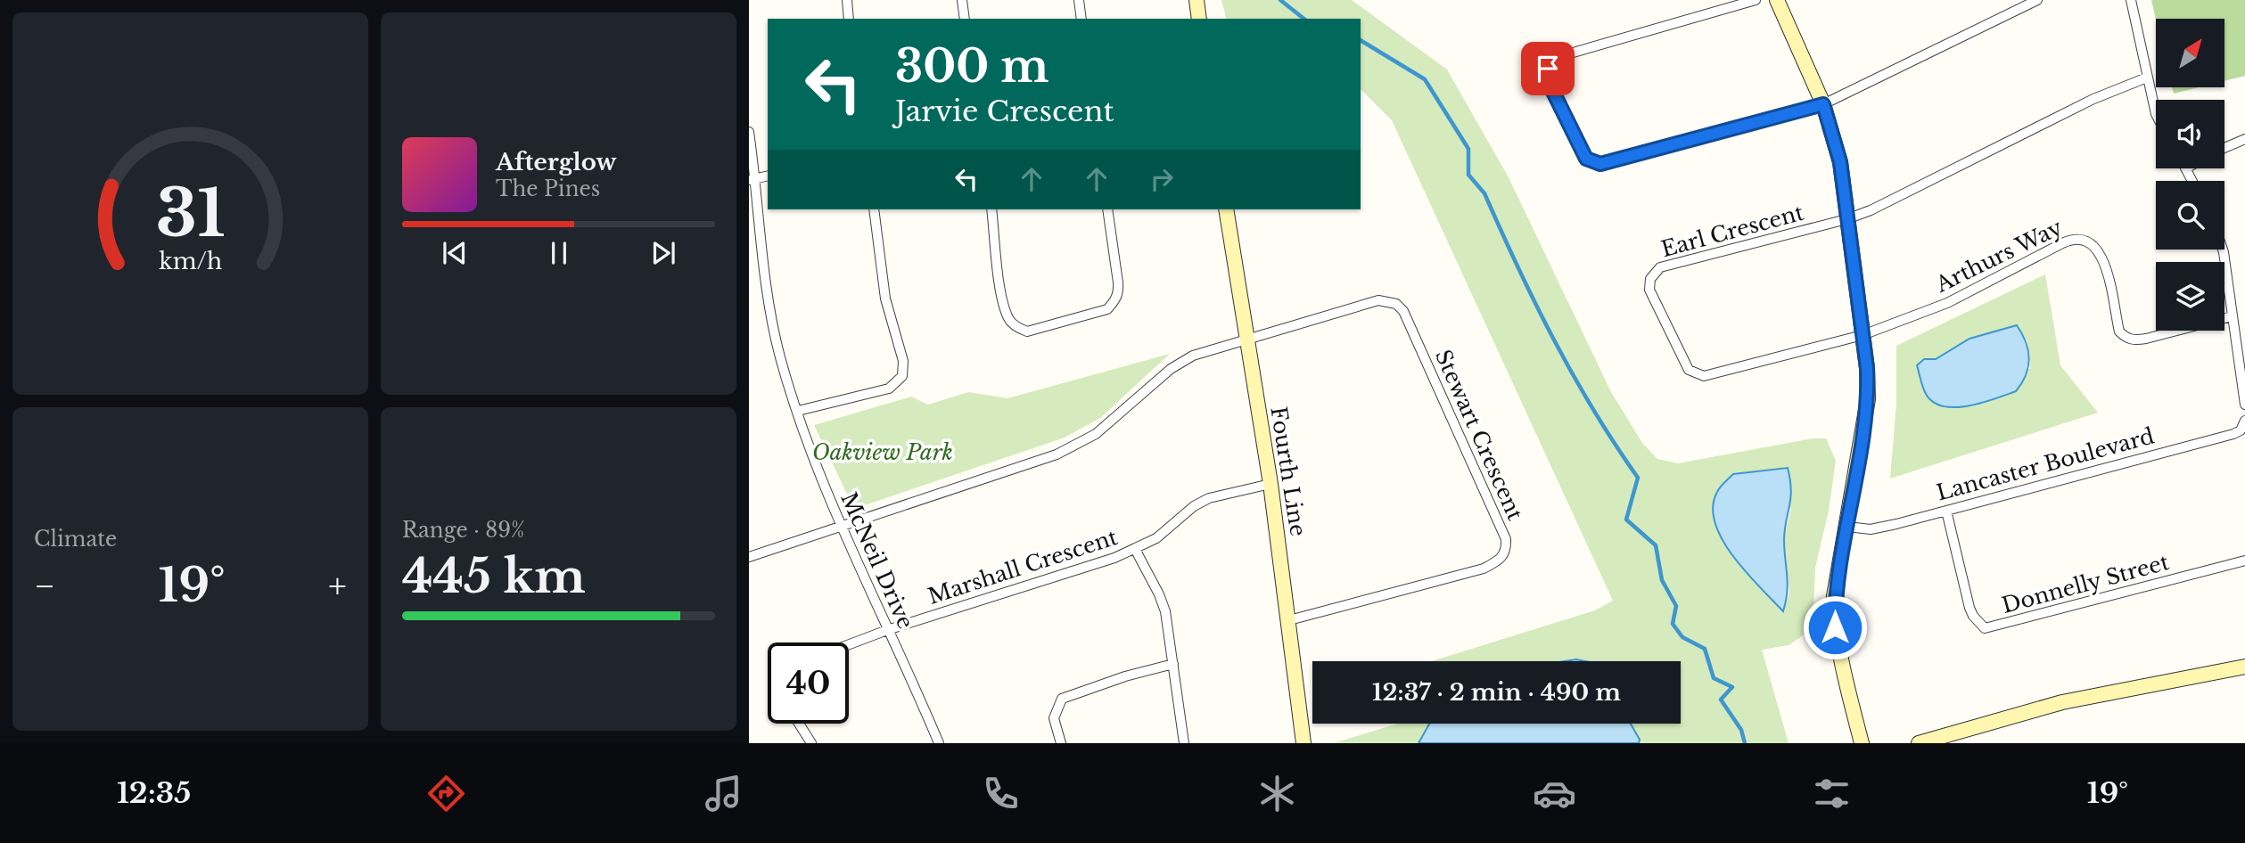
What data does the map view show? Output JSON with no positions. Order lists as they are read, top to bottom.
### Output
{
  "streets": {
    "main road": ["Fourth Line"],
    "street": [
      "Earl Crescent",
      "Arthurs Way",
      "Stewart Crescent",
      "Lancaster Boulevard",
      "McNeil Drive",
      "Marshall Crescent",
      "Donnelly Street"
    ]
  },
  "crossings": [
    ["Earl Crescent", "Arthurs Way"],
    ["Stewart Crescent", "Fourth Line"],
    ["Lancaster Boulevard", "Donnelly Street"],
    ["Fourth Line", "Marshall Crescent"],
    ["McNeil Drive", "Marshall Crescent"]
  ],
  "parks": ["Oakview Park"],
  "north": "top right",
  "page": {
    "turn": ["300 m", "Jarvie Crescent"],
    "song": ["Afterglow", "The Pines"],
    "tile": [
      "Climate",
      ["Range · 89%", "445 km"]
    ],
    "heat": ["−", "19°", "+"],
    "limit": "40",
    "trip": "12:37 · 2 min · 490 m",
    "tabs": ["12:35", "19°"],
    "gauge": ["31", "km/h"]
  }
}
